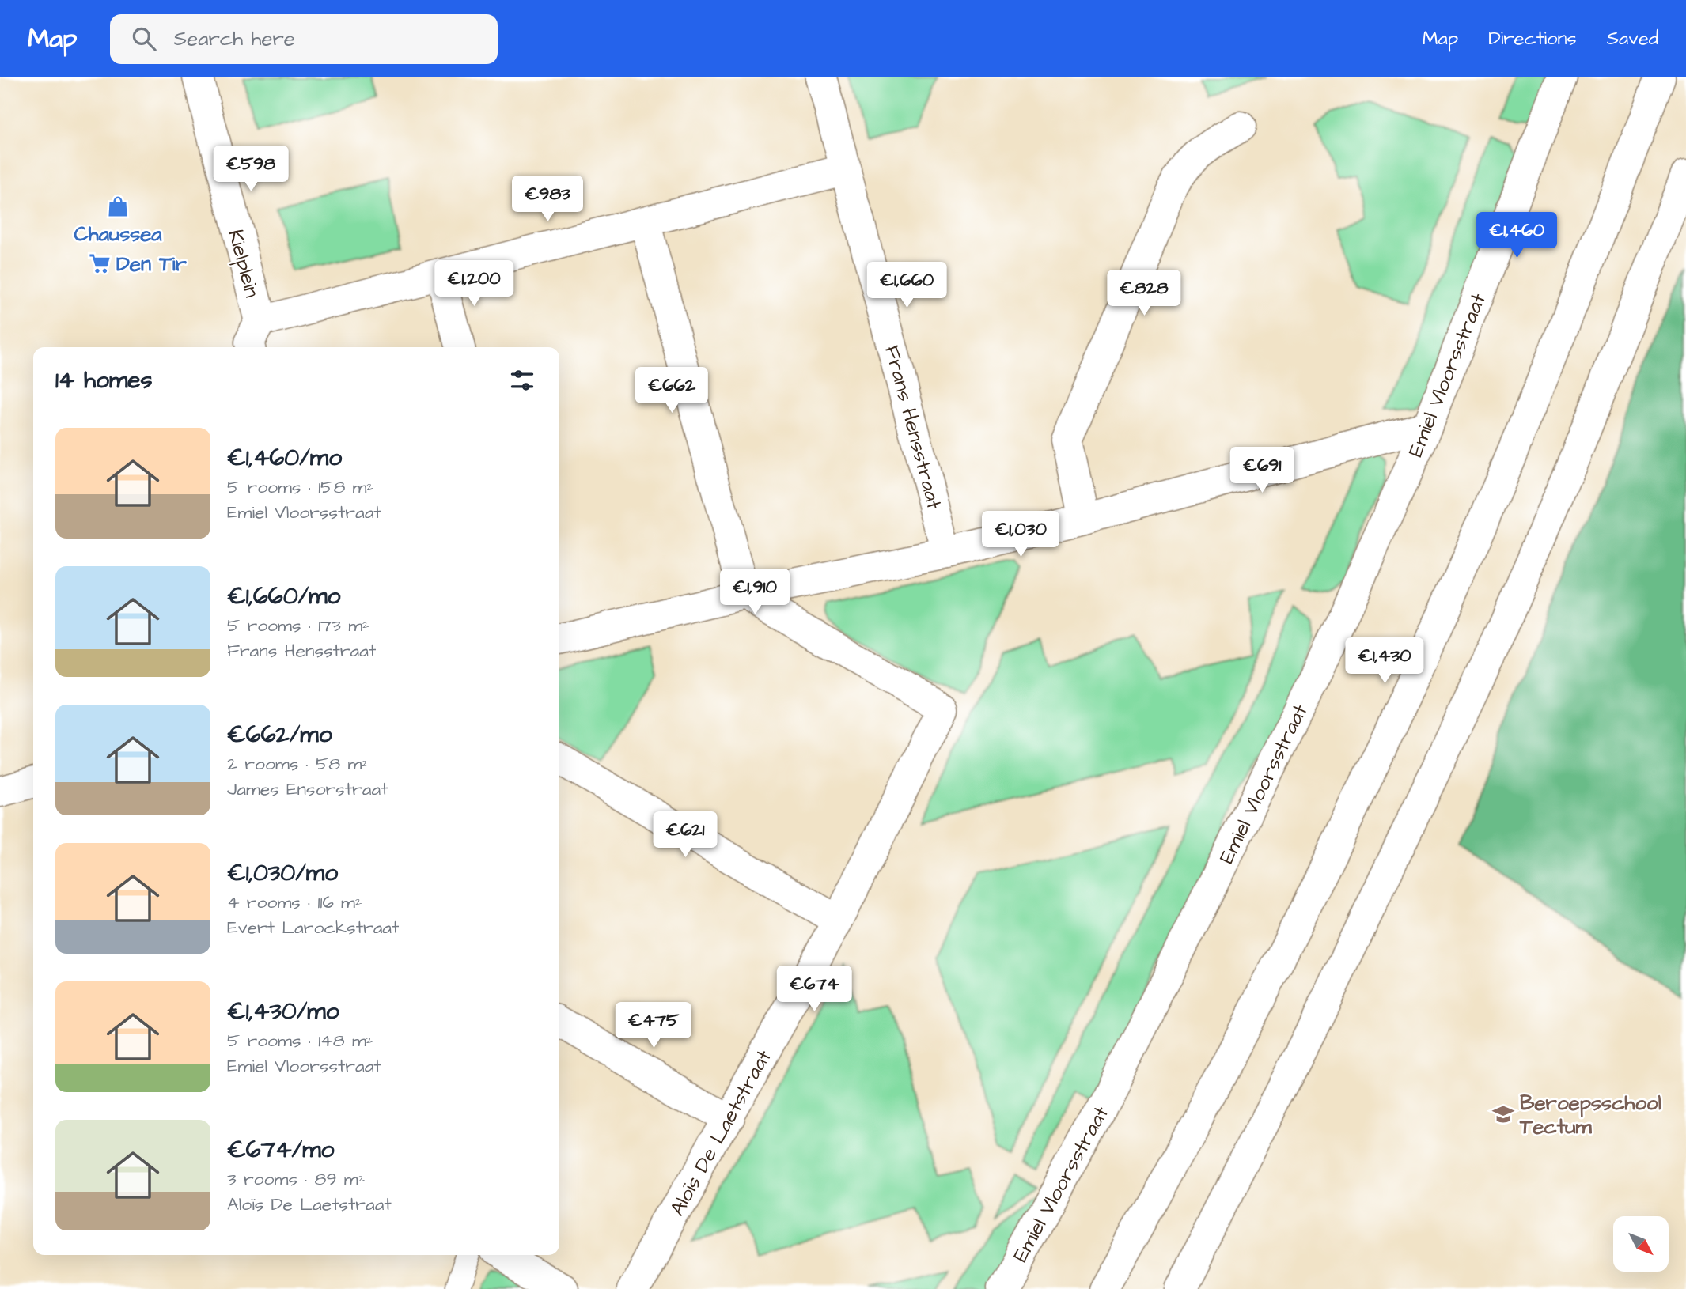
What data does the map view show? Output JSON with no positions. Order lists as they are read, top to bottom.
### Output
{
  "streets": {
    "street": [
      "Kielplein",
      "Emiel Vloorsstraat",
      "Frans Hensstraat",
      "Aloïs De Laetstraat"
    ]
  },
  "places": {
    "shop": ["Chaussea"],
    "supermarket": ["Den Tir"],
    "school or university": ["Beroepsschool Tectum"]
  },
  "north": "bottom right",
  "page": {
    "header": "Map",
    "search": "Search here",
    "nav": ["Map", "Directions", "Saved"],
    "price": [
      "€598",
      "€983",
      "€1,460",
      "€1,200",
      "€1,660",
      "€828",
      "€662",
      "€691",
      "€1,030",
      "€1,910",
      "€1,430",
      "€621",
      "€674",
      "€475"
    ],
    "heading": "14 homes",
    "list": [
      {
        "name": "€1,460/mo",
        "note": "5 rooms · 158 m² · Emiel Vloorsstraat"
      },
      {
        "name": "€1,660/mo",
        "note": "5 rooms · 173 m² · Frans Hensstraat"
      },
      {
        "name": "€662/mo",
        "note": "2 rooms · 58 m² · James Ensorstraat"
      },
      {
        "name": "€1,030/mo",
        "note": "4 rooms · 116 m² · Evert Larockstraat"
      },
      {
        "name": "€1,430/mo",
        "note": "5 rooms · 148 m² · Emiel Vloorsstraat"
      },
      {
        "name": "€674/mo",
        "note": "3 rooms · 89 m² · Aloïs De Laetstraat"
      }
    ]
  }
}
